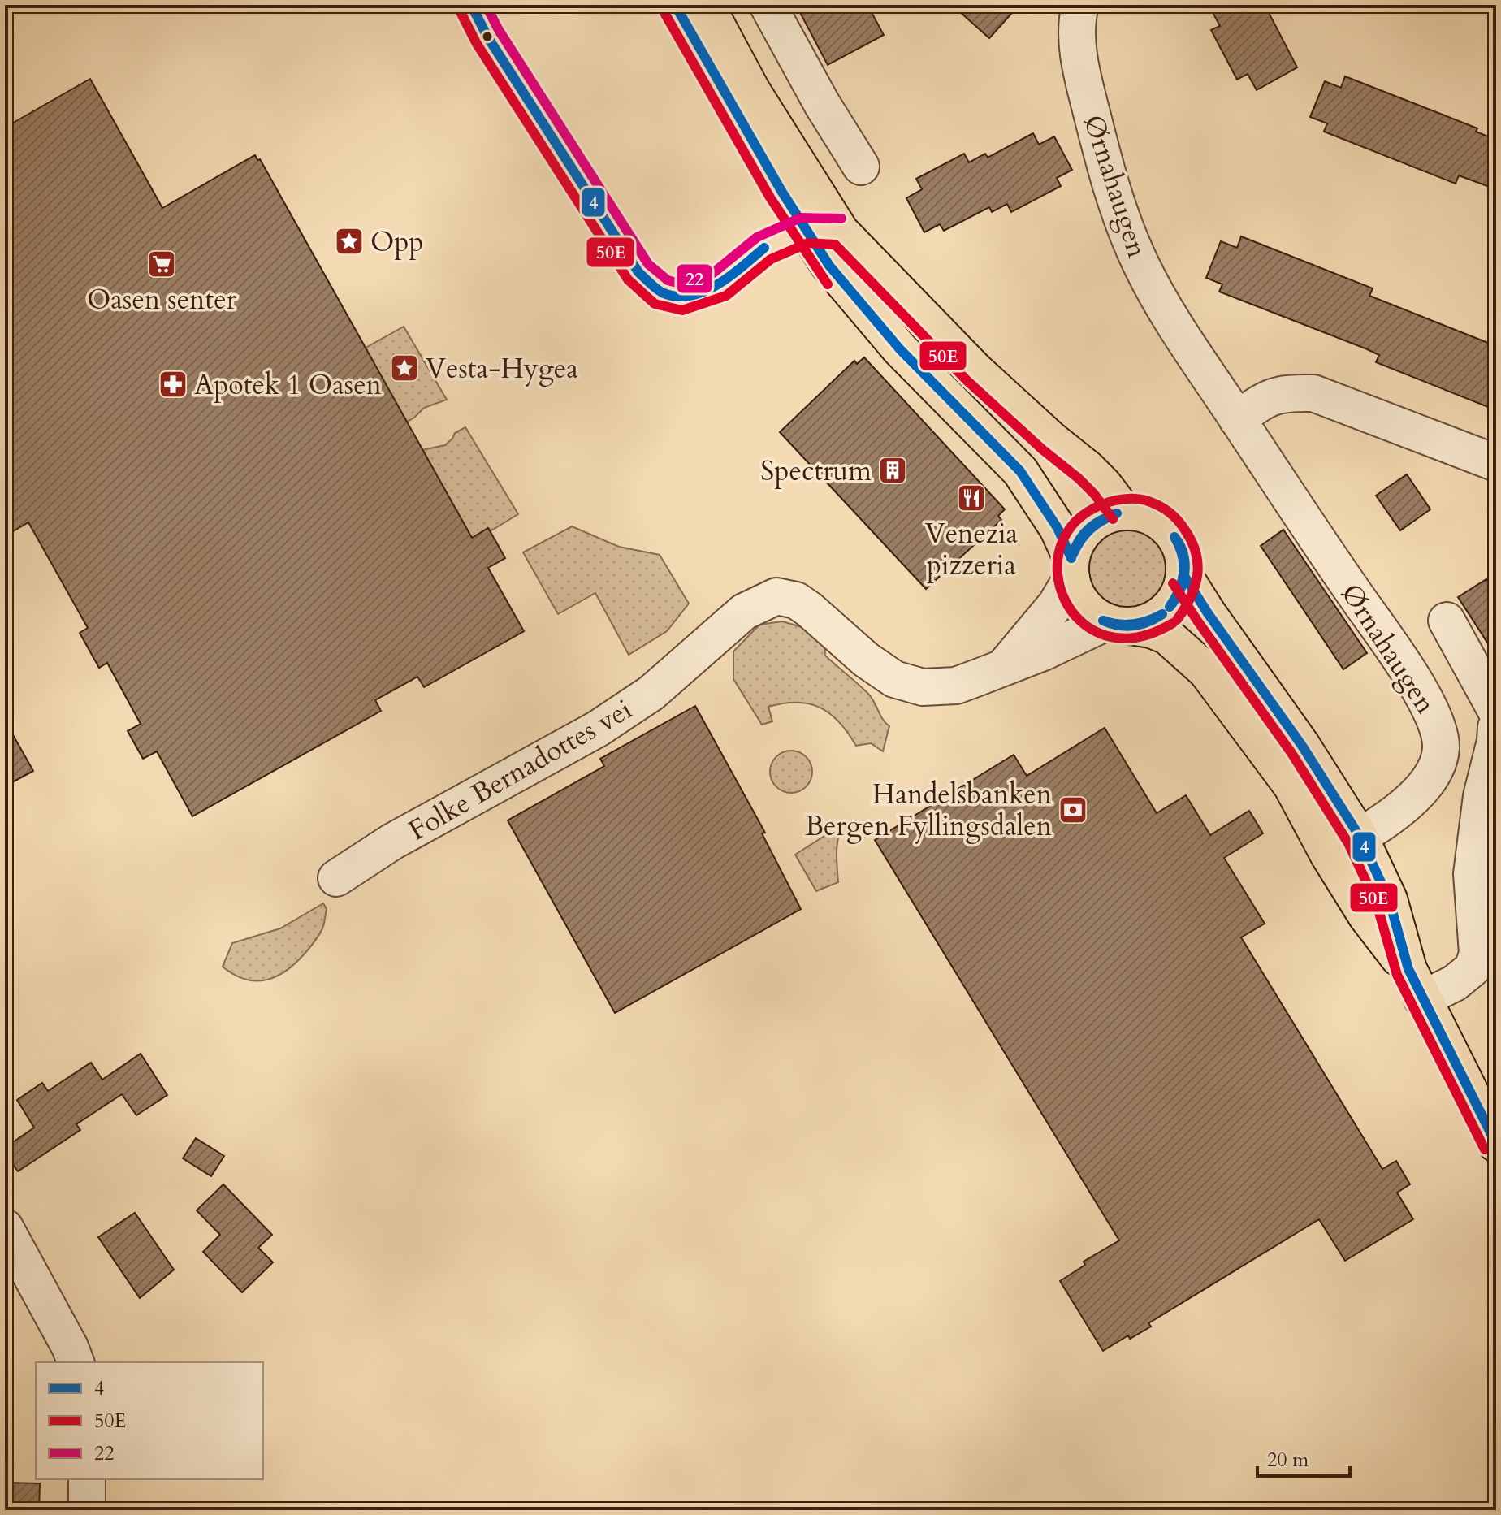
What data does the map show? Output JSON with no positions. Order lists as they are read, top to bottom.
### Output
{
  "streets": {
    "street": ["Ørnahaugen", "Folke Bernadottes vei"]
  },
  "places": {
    "place": ["Opp", "Vesta-Hygea"],
    "supermarket": ["Oasen senter"],
    "pharmacy": ["Apotek 1 Oasen"],
    "building": ["Spectrum"],
    "restaurant": ["Venezia pizzeria"],
    "bank": ["Handelsbanken Bergen Fyllingsdalen"]
  },
  "lines": ["transit line 4", "transit line 22", "transit line 50E"],
  "legend": ["4", "50E", "22"],
  "scale_bar": "20 m"
}
